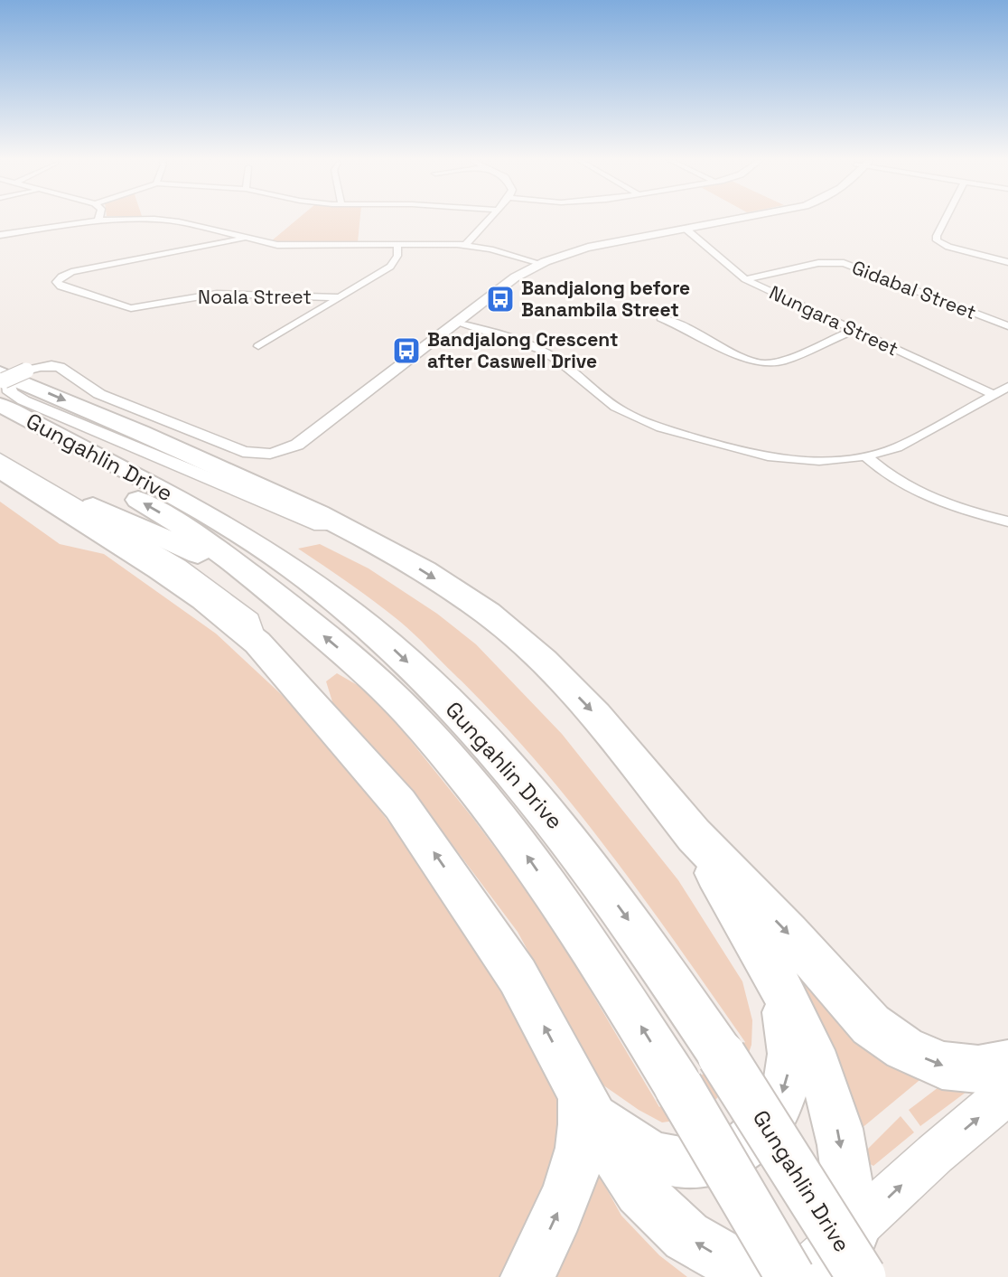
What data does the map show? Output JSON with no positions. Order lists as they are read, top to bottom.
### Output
{
  "streets": {
    "highway": ["Gungahlin Drive"],
    "street": ["Gidabal Street", "Noala Street", "Nungara Street"]
  },
  "crossings": [
    ["Gidabal Street", "Nungara Street"]
  ],
  "places": {
    "bus stop": ["Bandjalong before Banambila Street", "Bandjalong Crescent after Caswell Drive"]
  }
}
